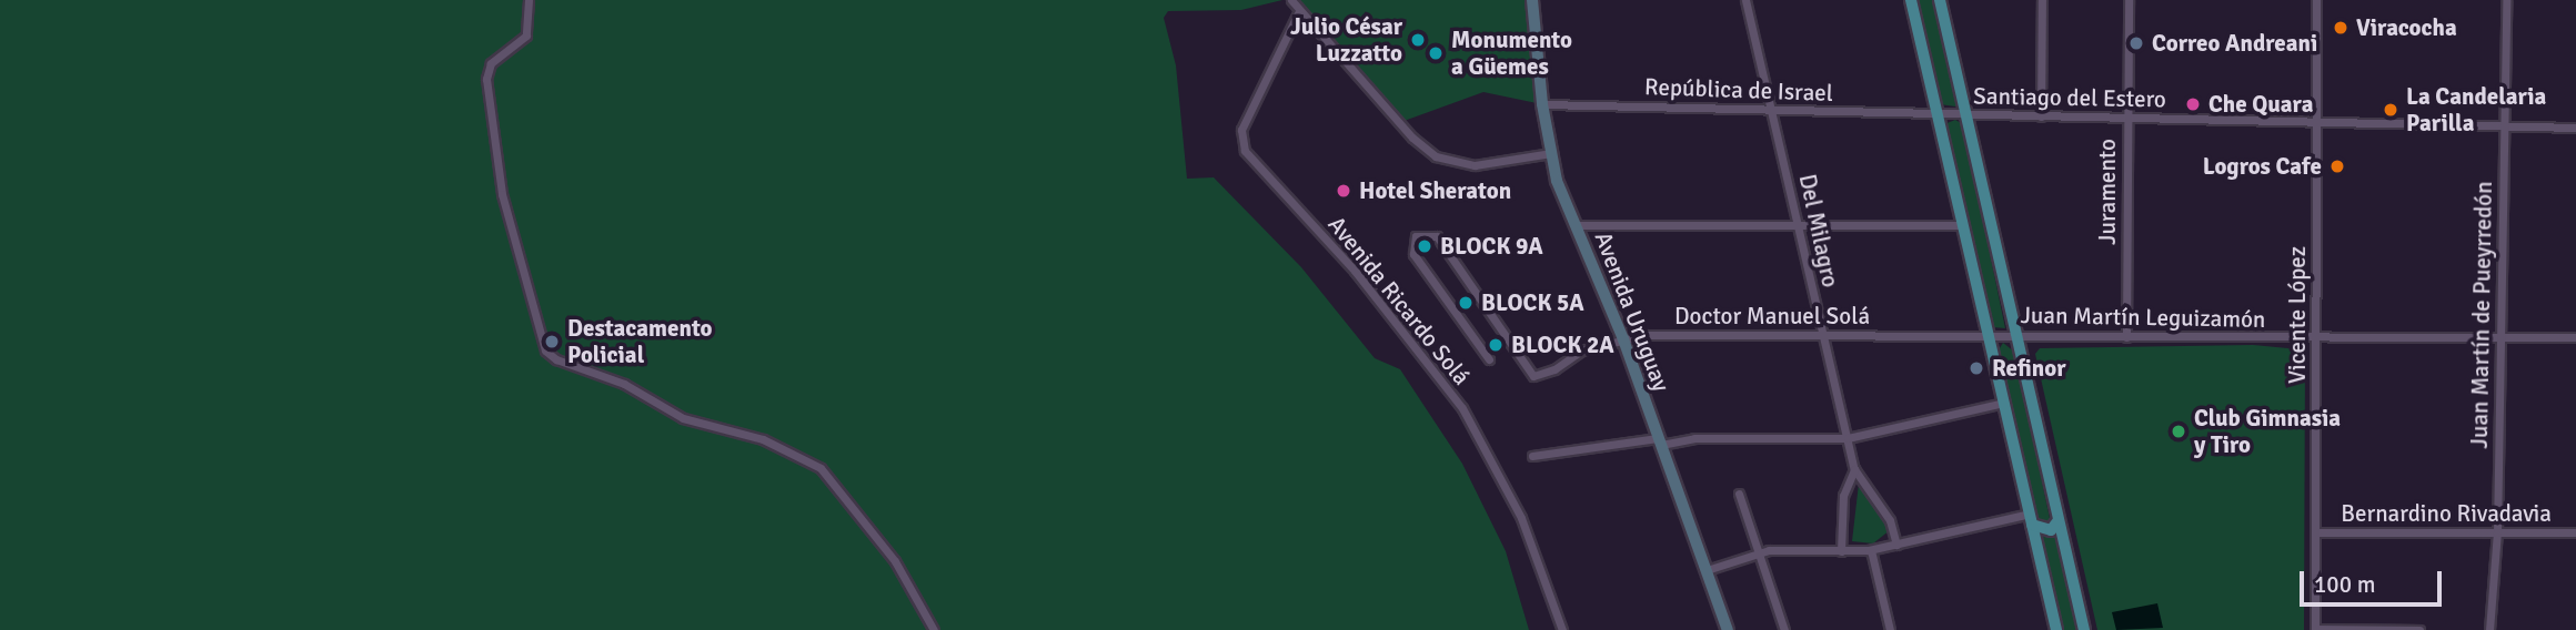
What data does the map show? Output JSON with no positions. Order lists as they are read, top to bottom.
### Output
{
  "streets": {
    "street": [
      "República de Israel",
      "Santiago del Estero",
      "Juramento",
      "Del Milagro",
      "Avenida Ricardo Solá",
      "Avenida Uruguay",
      "Vicente López",
      "Juan Martín de Pueyrredón",
      "Doctor Manuel Solá",
      "Juan Martín Leguizamón",
      "Bernardino Rivadavia"
    ]
  },
  "crossings": [
    ["República de Israel", "Santiago del Estero"],
    ["República de Israel", "Del Milagro"],
    ["República de Israel", "Avenida Uruguay"],
    ["Santiago del Estero", "Juramento"],
    ["Santiago del Estero", "Vicente López"],
    ["Santiago del Estero", "Juan Martín de Pueyrredón"],
    ["Juramento", "Juan Martín Leguizamón"],
    ["Del Milagro", "Doctor Manuel Solá"],
    ["Avenida Uruguay", "Doctor Manuel Solá"],
    ["Vicente López", "Juan Martín Leguizamón"],
    ["Vicente López", "Bernardino Rivadavia"],
    ["Juan Martín de Pueyrredón", "Juan Martín Leguizamón"],
    ["Juan Martín de Pueyrredón", "Bernardino Rivadavia"],
    ["Doctor Manuel Solá", "Juan Martín Leguizamón"]
  ],
  "places": [
    "Viracocha",
    "Julio César Luzzatto",
    "Correo Andreani",
    "Monumento a Güemes",
    "Che Quara",
    "La Candelaria Parilla",
    "Logros Cafe",
    "Hotel Sheraton",
    "BLOCK 9A",
    "BLOCK 5A",
    "Destacamento Policial",
    "BLOCK 2A",
    "Refinor",
    "Club Gimnasia y Tiro"
  ],
  "scale_bar": "100 m"
}
